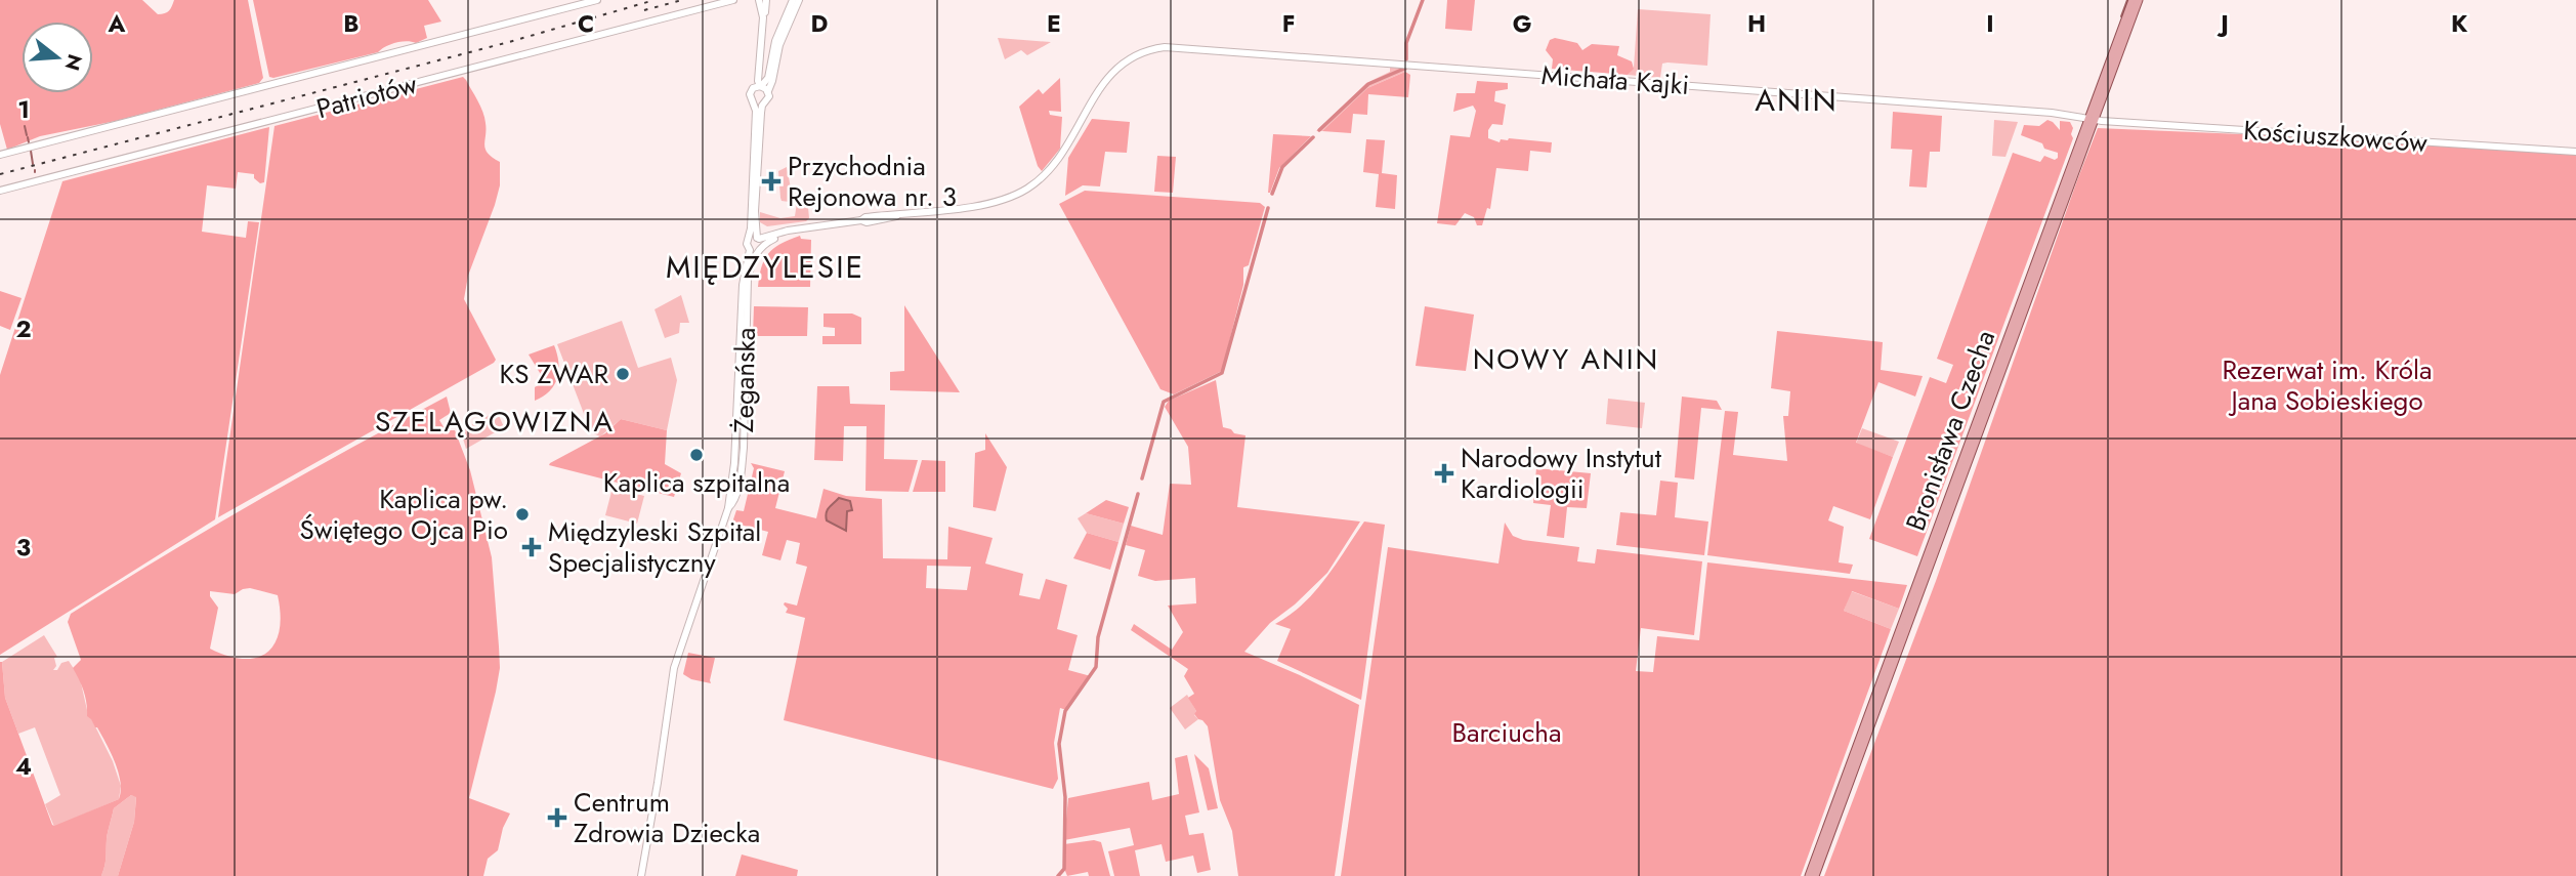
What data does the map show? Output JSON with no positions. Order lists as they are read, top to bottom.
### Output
{
  "streets": {
    "main road": ["Bronisława Czecha"],
    "street": [
      "Michała Kajki",
      "Patriotów",
      "Kościuszkowców",
      "Żegańska"
    ]
  },
  "crossings": [
    ["Michała Kajki", "Kościuszkowców"],
    ["Michała Kajki", "Żegańska"],
    ["Michała Kajki", "Bronisława Czecha"],
    ["Kościuszkowców", "Bronisława Czecha"]
  ],
  "districts": [
    "ANIN",
    "MIĘDZYLESIE",
    "NOWY ANIN",
    "SZELĄGOWIZNA"
  ],
  "parks": ["Rezerwat im. Króla Jana Sobieskiego", "Barciucha"],
  "places": {
    "health": [
      "Przychodnia Rejonowa nr. 3",
      "Narodowy Instytut Kardiologii",
      "Międzyleski Szpital Specjalistyczny",
      "Centrum Zdrowia Dziecka"
    ],
    "other": ["KS ZWAR", "Kaplica szpitalna", "Kaplica pw. Świętego Ojca Pio"]
  },
  "north": "right",
  "grid": {
    "columns": [
      "A",
      "B",
      "C",
      "D",
      "E",
      "F",
      "G",
      "H",
      "I",
      "J",
      "K"
    ],
    "rows": [
      "1",
      "2",
      "3",
      "4"
    ]
  }
}
